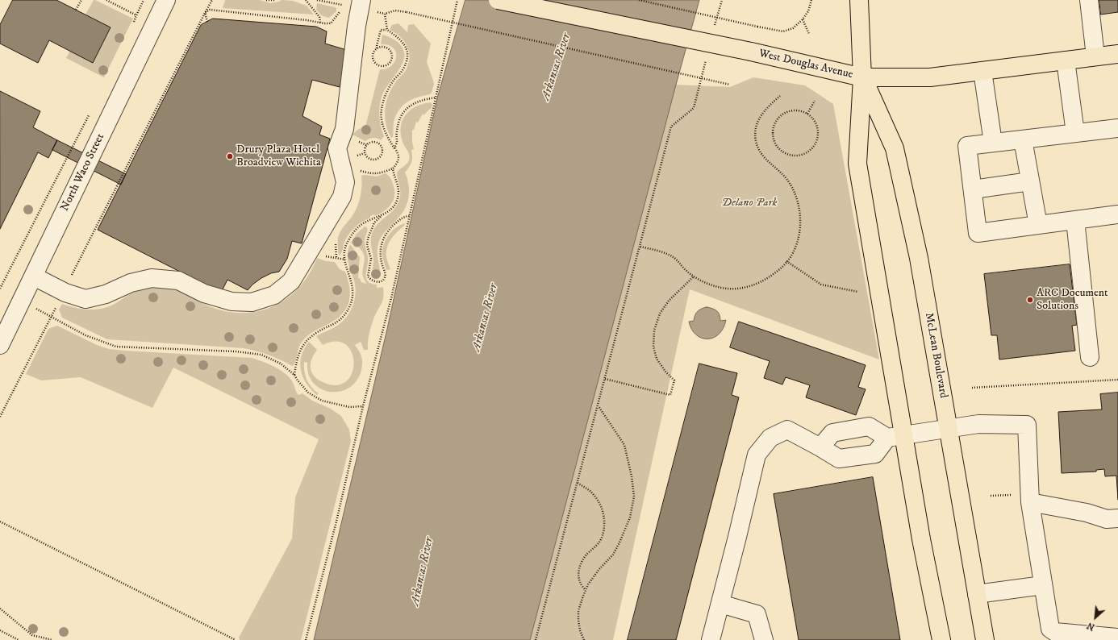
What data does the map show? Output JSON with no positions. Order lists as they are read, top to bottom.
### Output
{
  "streets": {
    "main road": ["West Douglas Avenue", "McLean Boulevard"],
    "street": ["North Waco Street"]
  },
  "crossings": [
    ["West Douglas Avenue", "McLean Boulevard"]
  ],
  "water": ["Arkansas River"],
  "parks": ["Delano Park"],
  "places": ["Drury Plaza Hotel Broadview Wichita", "ARC Document Solutions"],
  "north": "bottom left"
}
